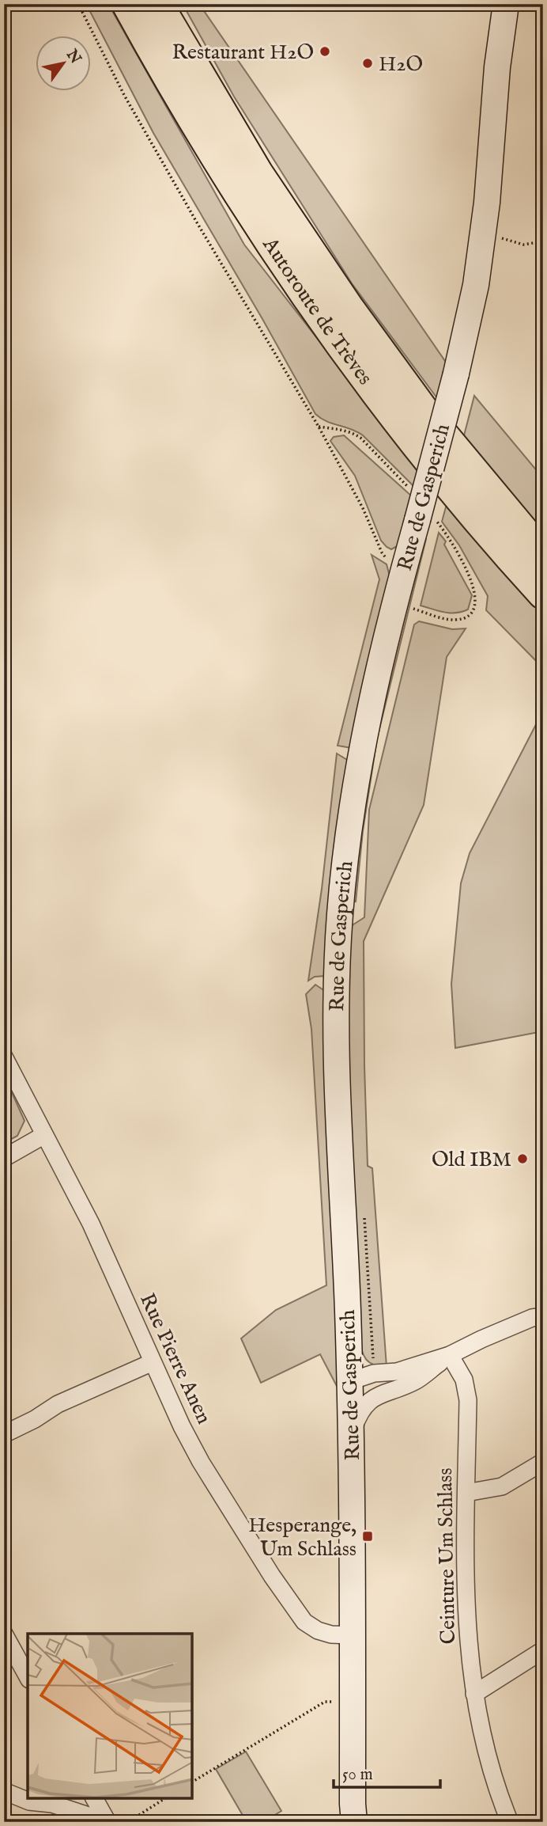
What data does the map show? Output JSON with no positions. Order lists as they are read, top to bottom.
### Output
{
  "streets": {
    "highway": ["Autoroute de Trèves"],
    "main road": ["Rue de Gasperich"],
    "street": ["Rue Pierre Anen", "Ceinture Um Schlass"]
  },
  "crossings": [
    ["Rue de Gasperich", "Rue Pierre Anen"]
  ],
  "places": {
    "other": ["Restaurant H2O", "H2O", "Old IBM"],
    "transit": ["Hesperange, Um Schlass"]
  },
  "scale_bar": "50 m",
  "north": "top right"
}
